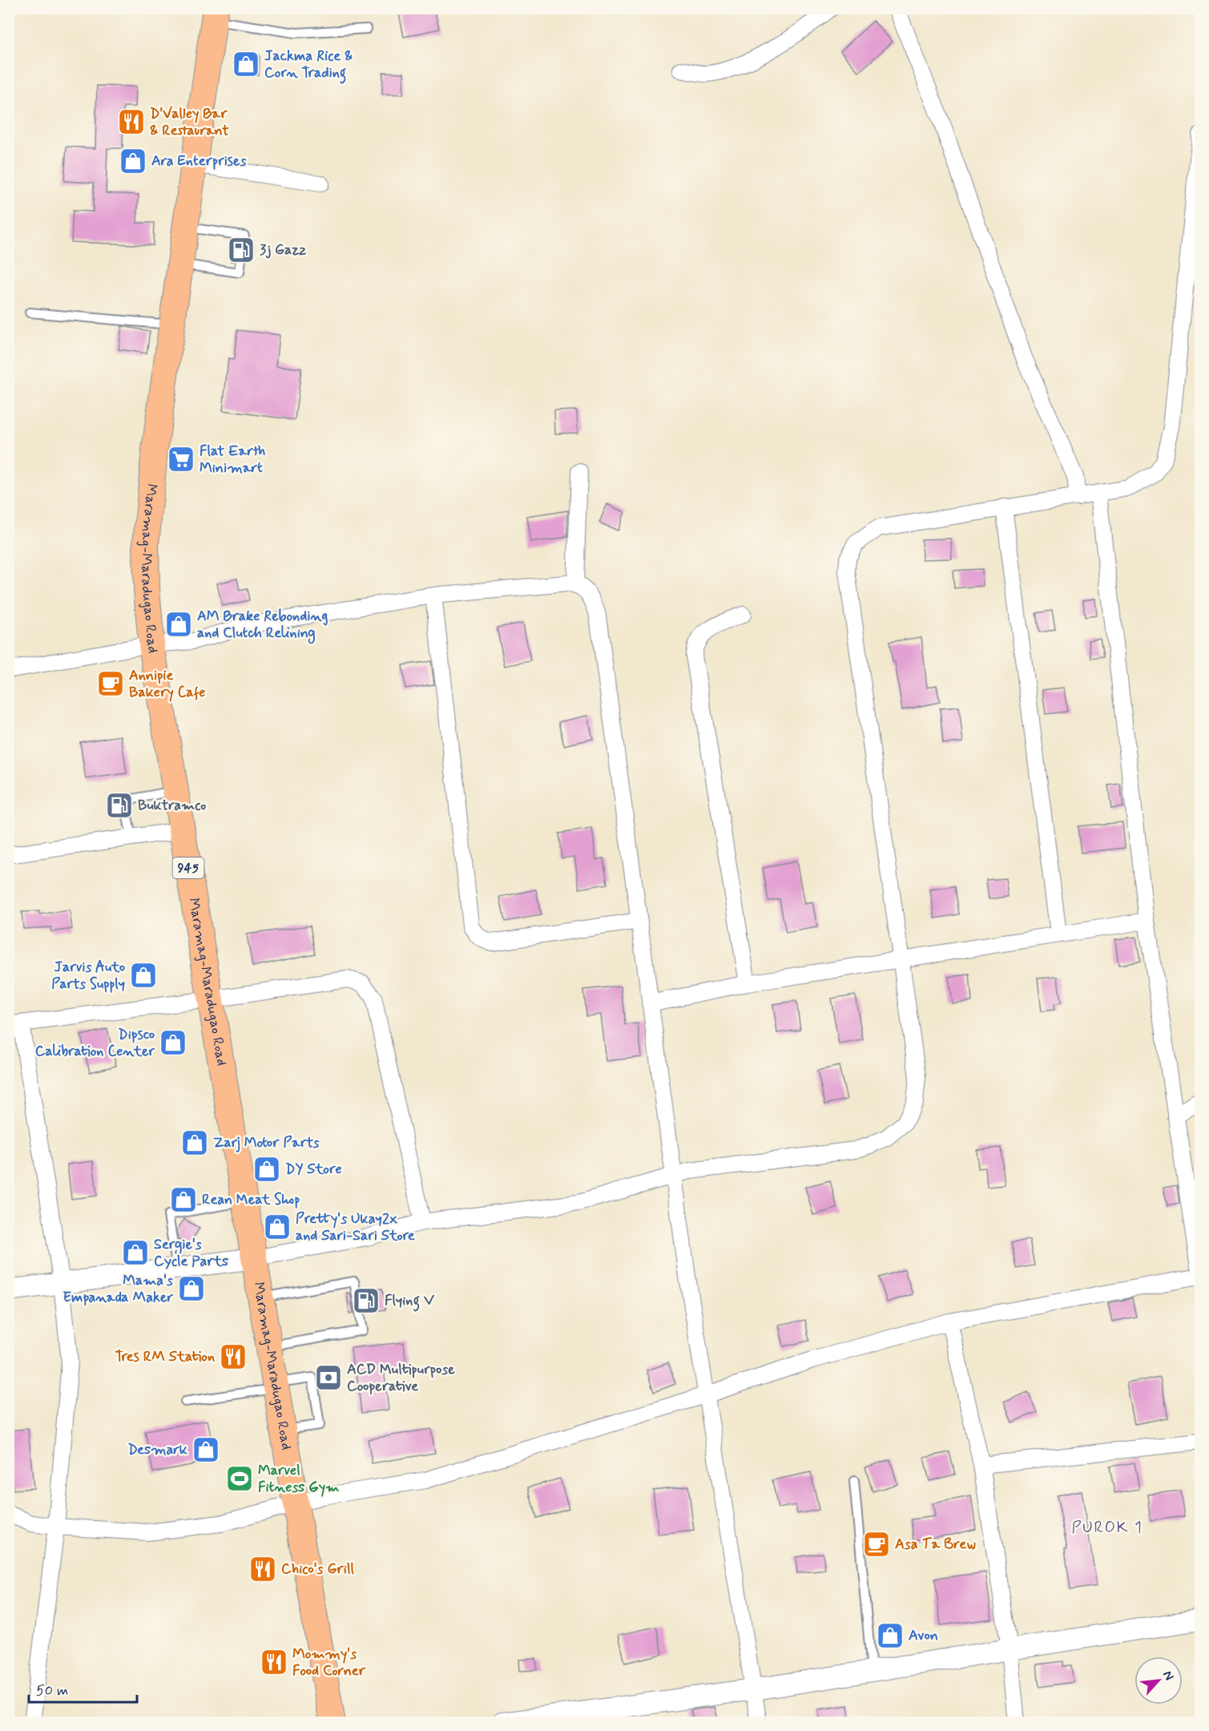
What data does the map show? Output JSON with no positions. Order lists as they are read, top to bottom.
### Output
{
  "streets": {
    "main road": ["Maramag-Maradugao Road", "945"]
  },
  "districts": ["PUROK 1"],
  "places": {
    "shop": [
      "Jackma Rice & Corn Trading",
      "Ara Enterprises",
      "AM Brake Rebonding and Clutch Relining",
      "Jarvis Auto Parts Supply",
      "Dipsco Calibration Center",
      "Zarj Motor Parts",
      "DY Store",
      "Rean Meat Shop",
      "Pretty's Ukay2x and Sari-Sari Store",
      "Sergie's Cycle Parts",
      "Mama's Empanada Maker",
      "Desmark",
      "Avon"
    ],
    "restaurant": [
      "D'Valley Bar & Restaurant",
      "Tres RM Station",
      "Chico's Grill",
      "Mommy's Food Corner"
    ],
    "fuel station": ["3j Gazz", "Buktramco", "Flying V"],
    "supermarket": ["Flat Earth Minimart"],
    "cafe": ["Annipie Bakery Cafe", "Asa Ta Brew"],
    "bank": ["ACD Multipurpose Cooperative"],
    "sports": ["Marvel Fitness Gym"]
  },
  "scale_bar": "50 m",
  "north": "top right"
}
